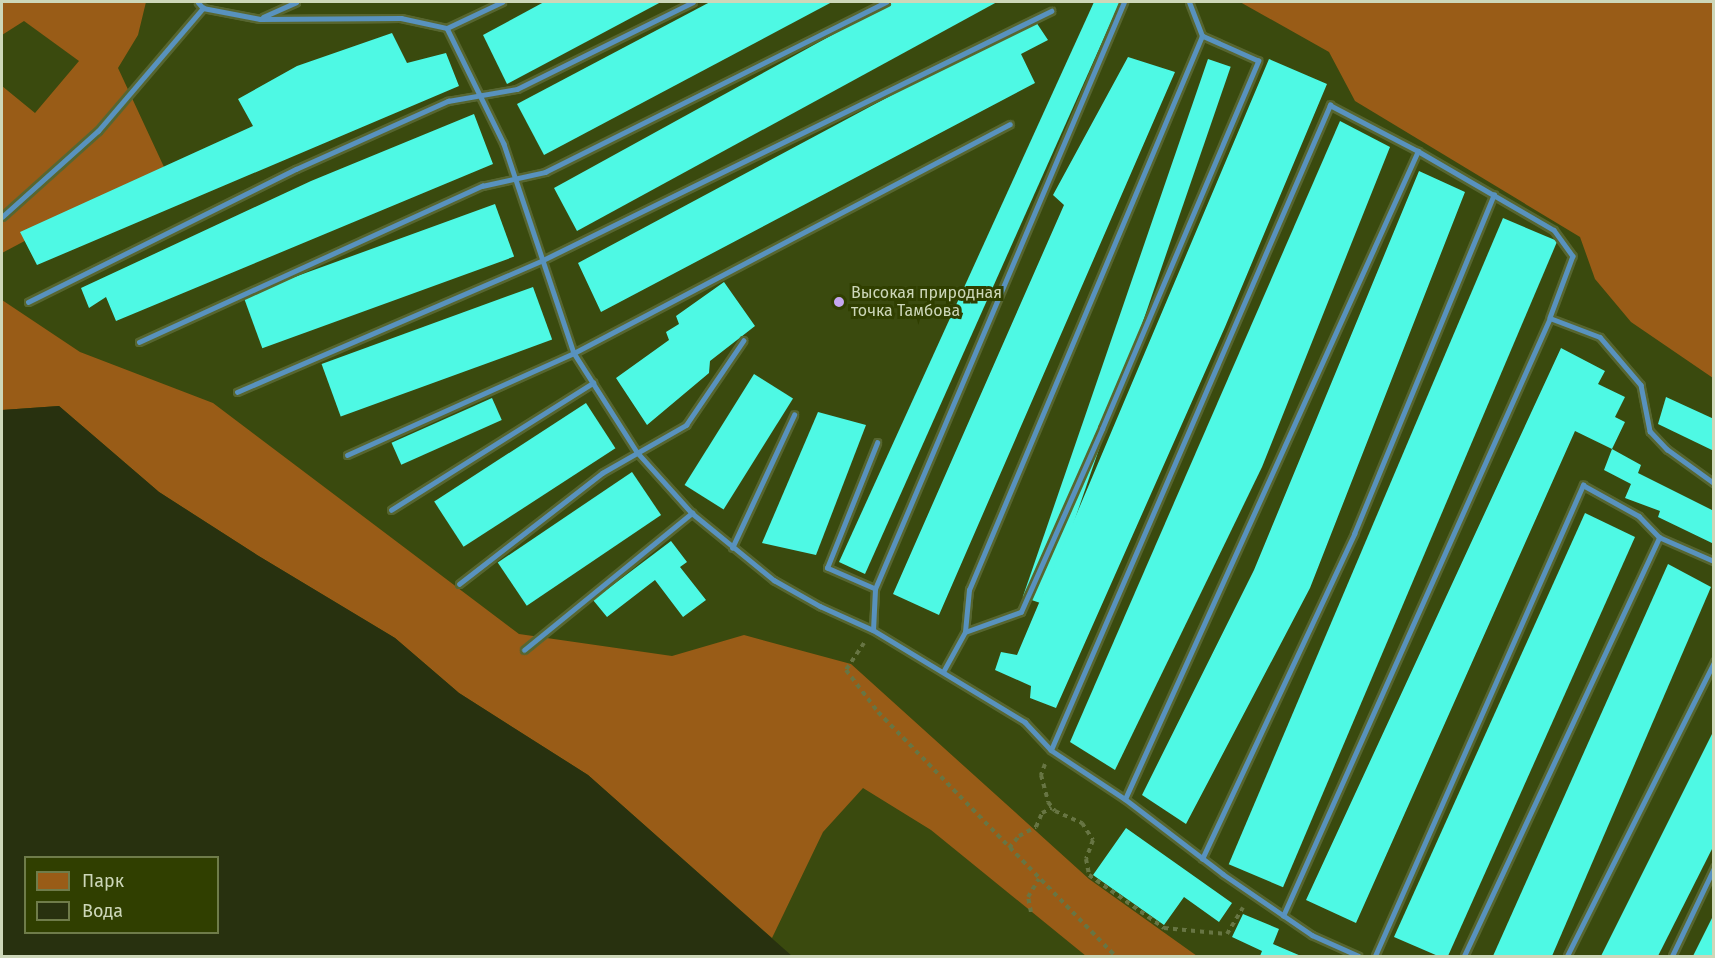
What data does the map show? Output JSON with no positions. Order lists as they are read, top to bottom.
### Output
{
  "places": ["Высокая природная точка Тамбова"],
  "legend": ["Парк", "Вода"]
}
